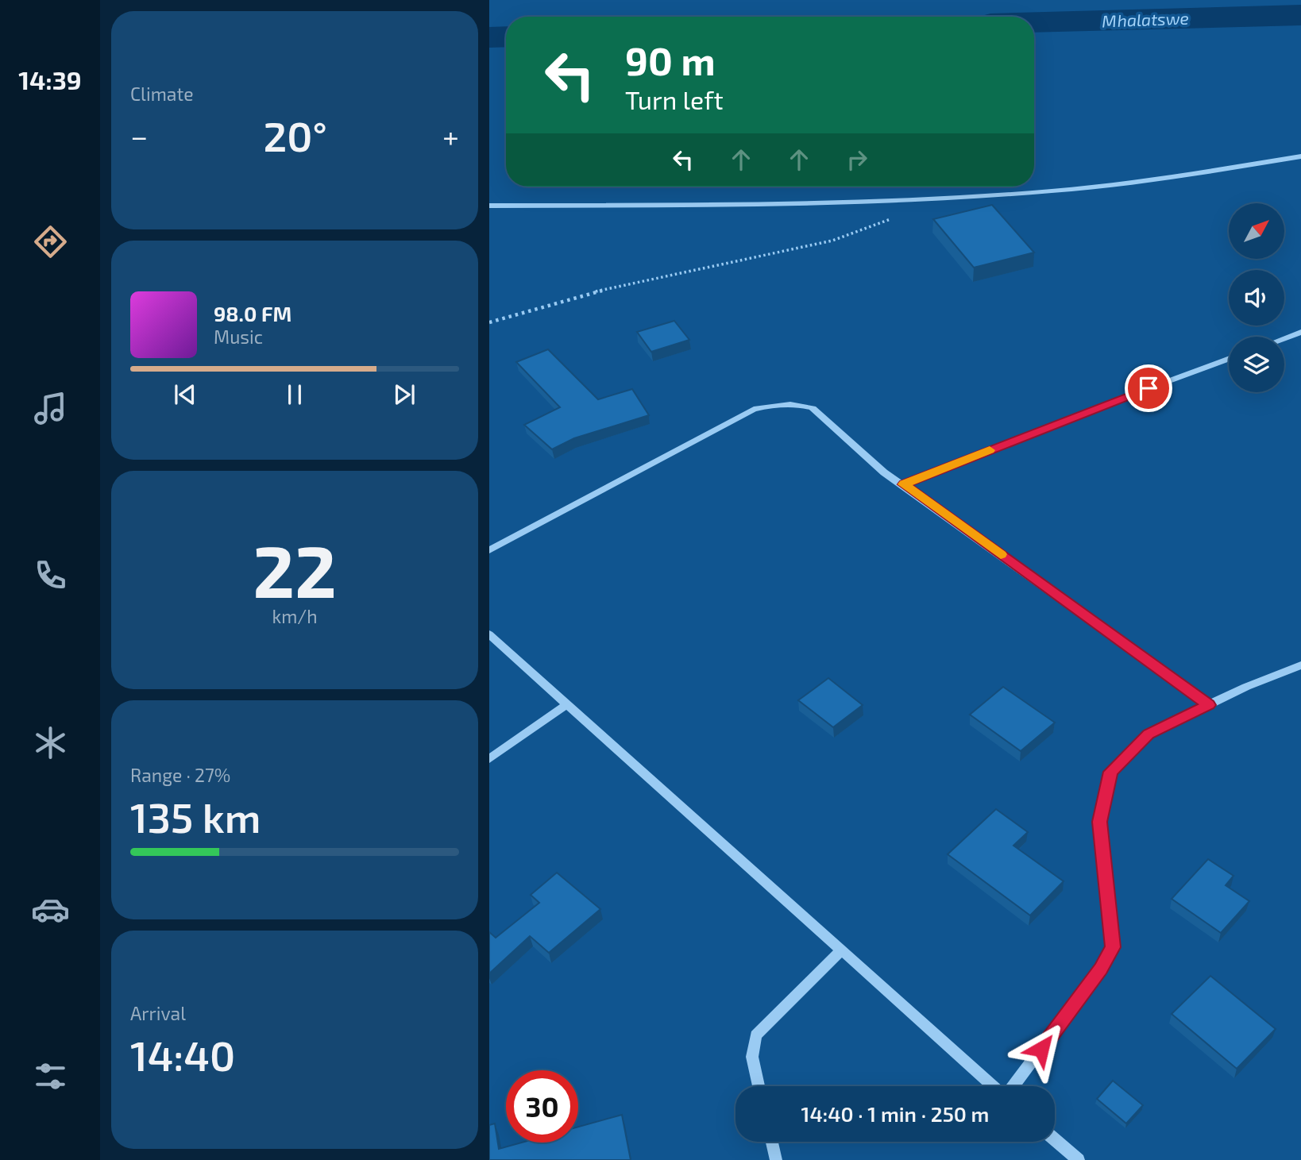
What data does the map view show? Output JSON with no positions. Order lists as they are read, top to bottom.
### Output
{
  "water": ["Mhalatswe"],
  "north": "top right",
  "page": {
    "tabs": "14:39",
    "tile": [
      "Climate",
      ["22", "km/h"],
      ["Range · 27%", "135 km"],
      ["Arrival", "14:40"]
    ],
    "turn": ["90 m", "Turn left"],
    "heat": ["−", "20°", "+"],
    "song": ["98.0 FM", "Music"],
    "limit": "30",
    "trip": "14:40 · 1 min · 250 m"
  }
}
